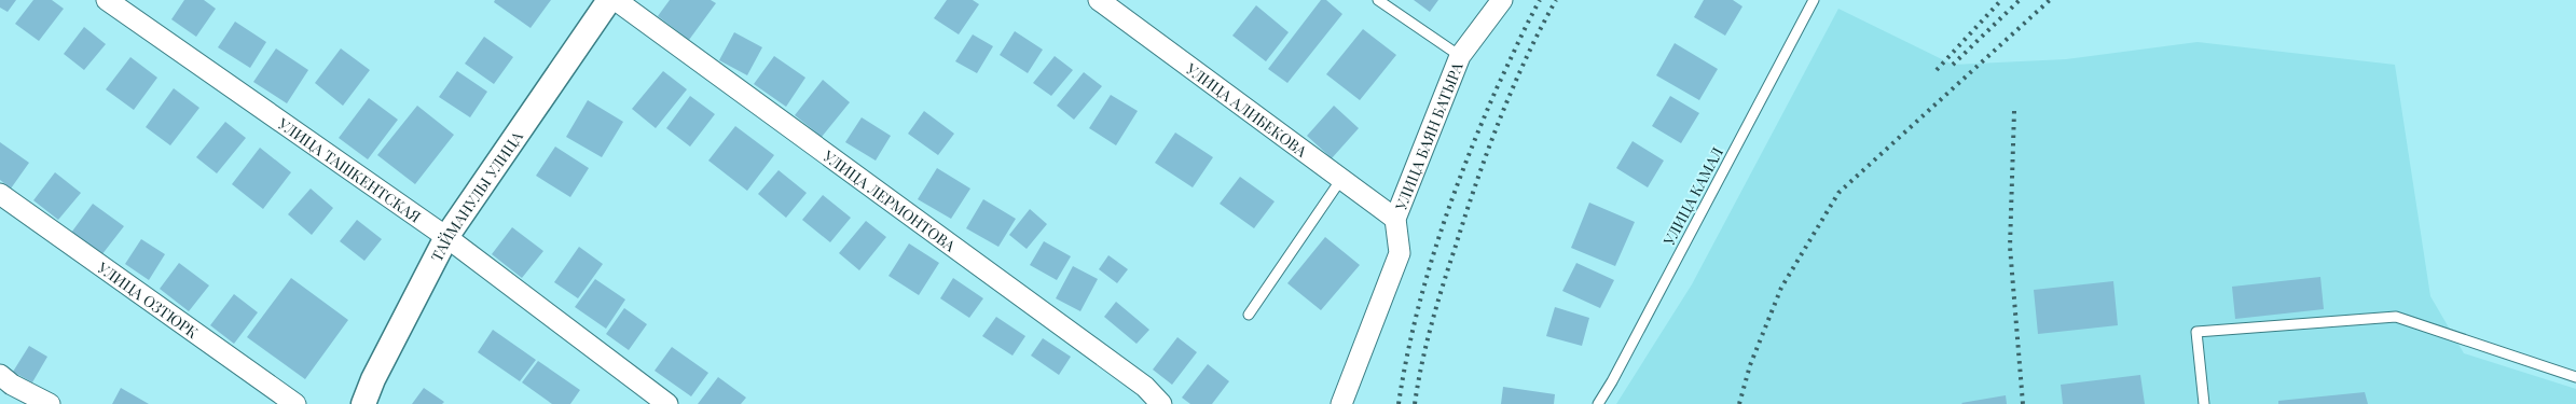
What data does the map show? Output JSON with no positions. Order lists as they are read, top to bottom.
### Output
{
  "streets": {
    "street": [
      "УЛИЦА АЛИБЕКОВА",
      "УЛИЦА БАЯН БАТЫРА",
      "УЛИЦА ТАШКЕНТСКАЯ",
      "ТАЙМАНУЛЫ УЛИЦА",
      "УЛИЦА ЛЕРМОНТОВА",
      "УЛИЦА ОЗТЮРК"
    ],
    "lane": ["УЛИЦА КАМАЛ"]
  },
  "crossings": [
    ["УЛИЦА АЛИБЕКОВА", "УЛИЦА БАЯН БАТЫРА"],
    ["УЛИЦА ТАШКЕНТСКАЯ", "ТАЙМАНУЛЫ УЛИЦА"]
  ]
}
